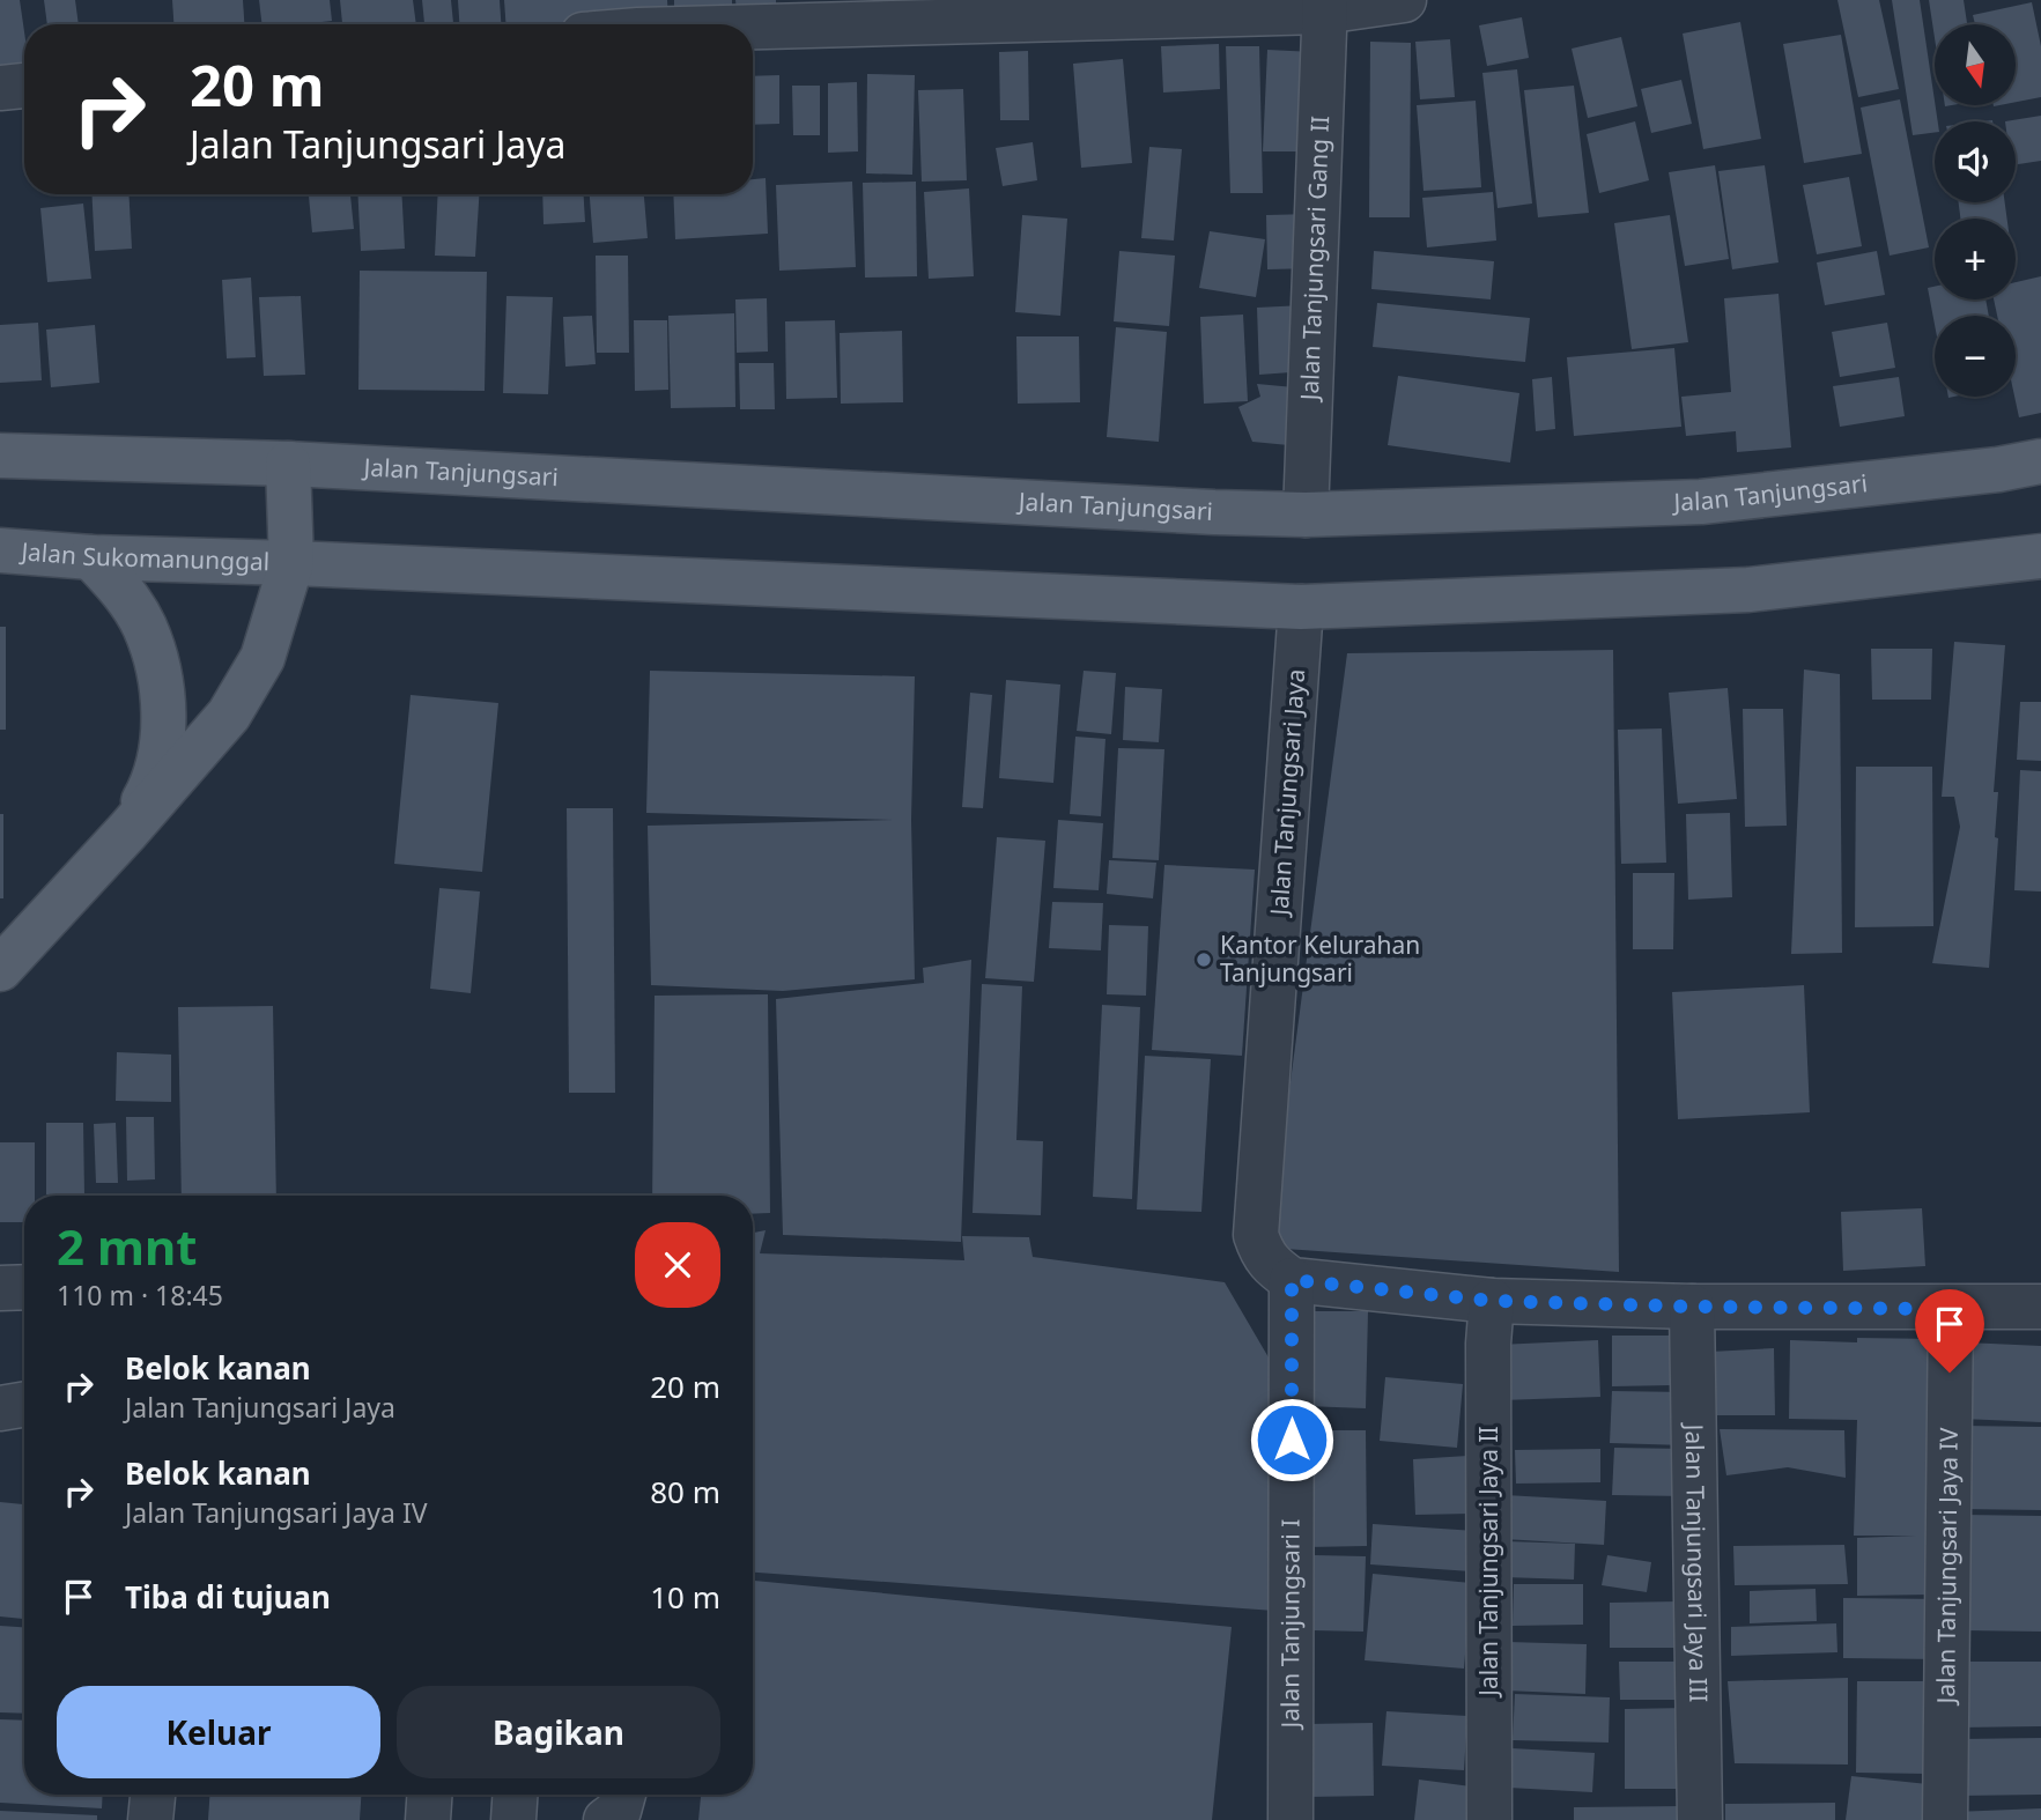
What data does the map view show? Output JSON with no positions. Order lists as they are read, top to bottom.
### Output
{
  "streets": {
    "main road": ["Jalan Tanjungsari", "Jalan Sukomanunggal"],
    "street": [
      "Jalan Tanjungsari Gang II",
      "Jalan Tanjungsari Jaya",
      "Jalan Tanjungsari Jaya II",
      "Jalan Tanjungsari Jaya III",
      "Jalan Tanjungsari Jaya IV",
      "Jalan Tanjungsari I"
    ]
  },
  "crossings": [
    ["Jalan Tanjungsari Gang II", "Jalan Tanjungsari"],
    ["Jalan Tanjungsari Jaya", "Jalan Tanjungsari I"]
  ],
  "places": ["Kantor Kelurahan Tanjungsari"],
  "north": "bottom",
  "page": {
    "map_buttons": ["+", "−"],
    "turn": ["20 m", "Jalan Tanjungsari Jaya"],
    "heading": ["2 mnt", "110 m · 18:45"],
    "list": [
      {
        "name": "Belok kanan",
        "note": "Jalan Tanjungsari Jaya",
        "value": "20 m"
      },
      {
        "name": "Belok kanan",
        "note": "Jalan Tanjungsari Jaya IV",
        "value": "80 m"
      },
      {
        "name": "Tiba di tujuan",
        "value": "10 m"
      }
    ],
    "buttons": ["Keluar", "Bagikan"]
  }
}
